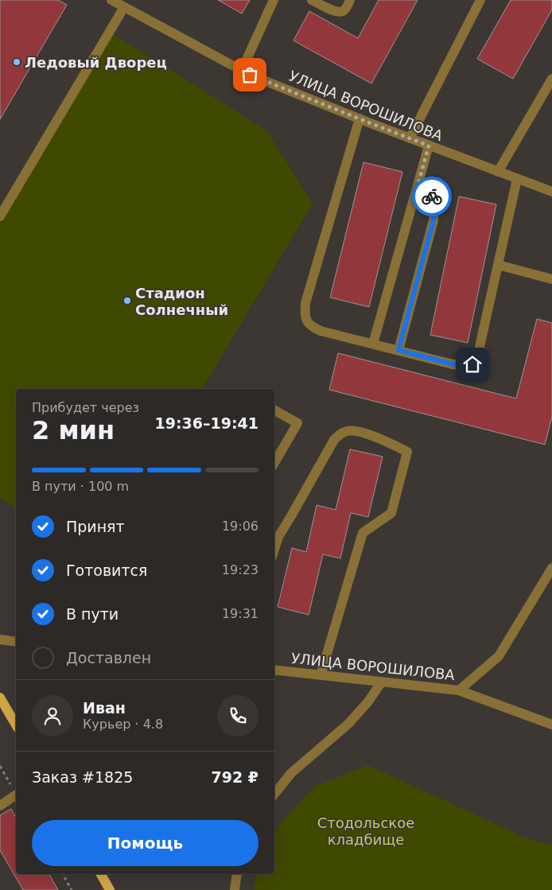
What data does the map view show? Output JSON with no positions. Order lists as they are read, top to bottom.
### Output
{
  "streets": {
    "street": ["УЛИЦА ВОРОШИЛОВА"]
  },
  "parks": ["Стодольское кладбище"],
  "places": ["Ледовый Дворец", "Стадион Солнечный"],
  "page": {
    "heading": ["2 мин", "Прибудет через", "19:36–19:41"],
    "panel": [
      "Иван",
      "Курьер · 4.8",
      "Заказ #1825",
      "792 ₽"
    ],
    "bar": "В пути · 100 m",
    "list": [
      ["Принят", "19:06"],
      ["Готовится", "19:23"],
      ["В пути", "19:31"],
      "Доставлен"
    ],
    "buttons": "Помощь"
  }
}
